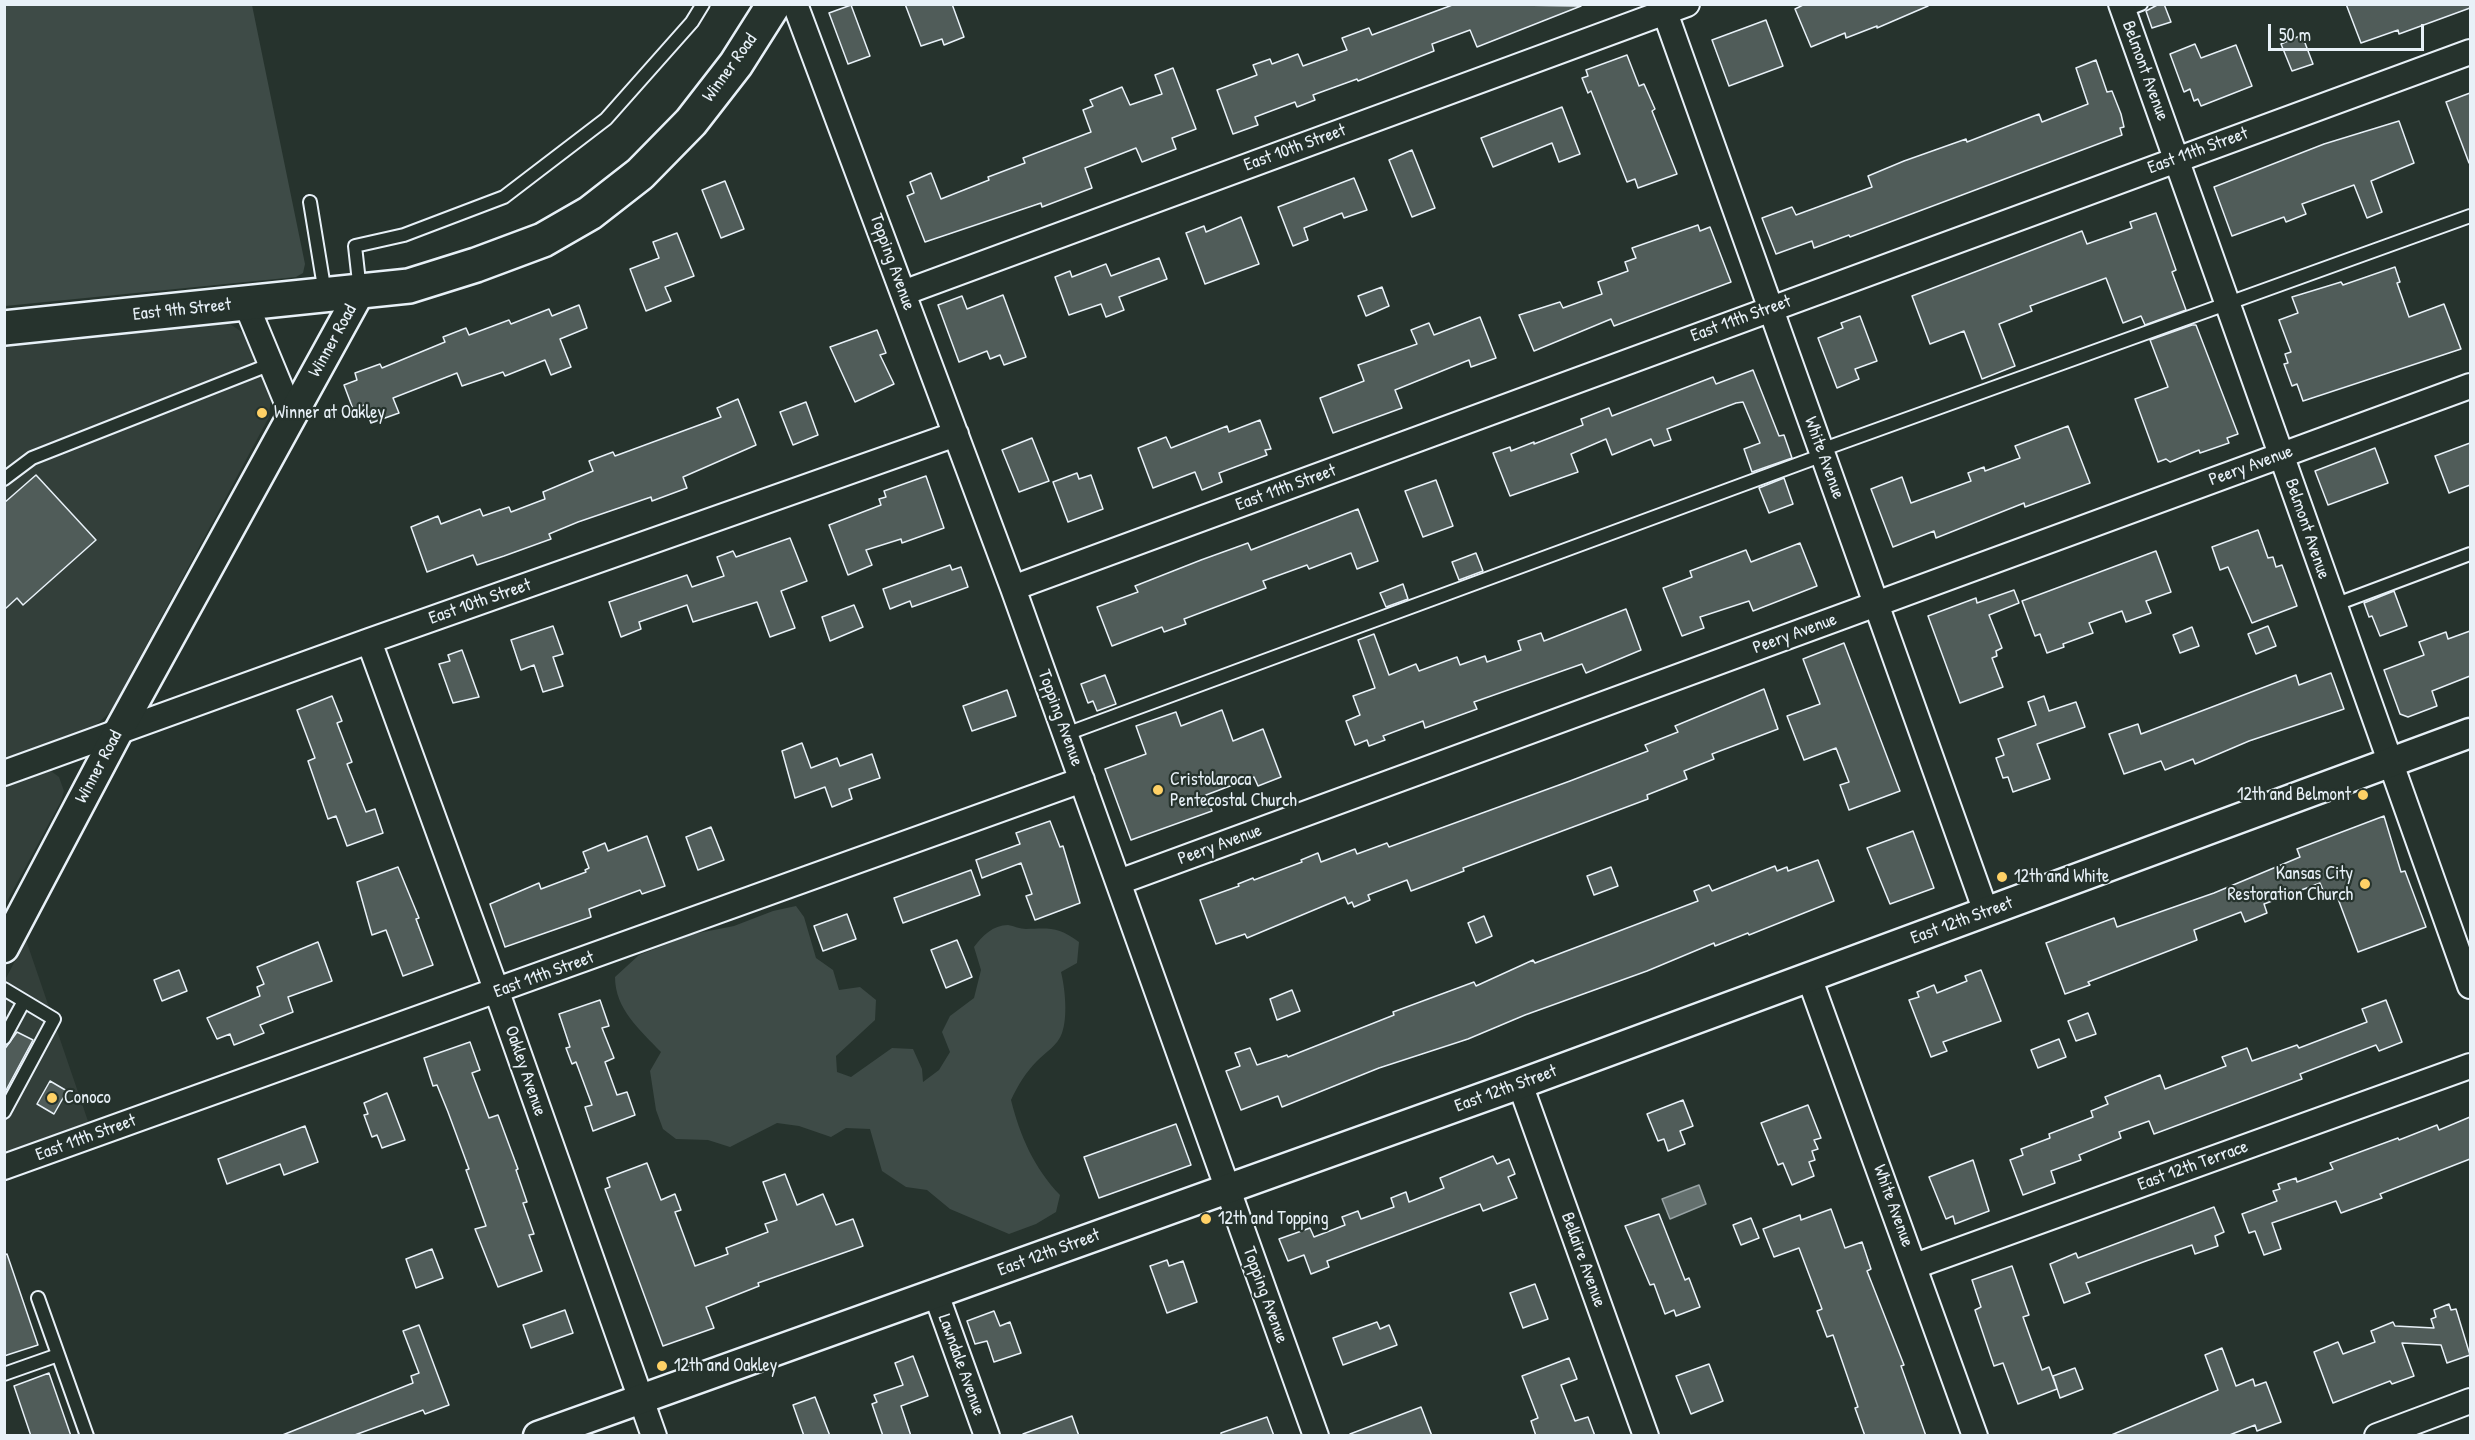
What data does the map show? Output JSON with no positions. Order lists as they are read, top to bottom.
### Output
{
  "streets": {
    "main road": ["Winner Road", "East 9th Street"],
    "street": [
      "Belmont Avenue",
      "East 10th Street",
      "East 11th Street",
      "Topping Avenue",
      "White Avenue",
      "Peery Avenue",
      "East 12th Street",
      "Oakley Avenue",
      "East 12th Terrace",
      "Bellaire Avenue",
      "Lawndale Avenue"
    ]
  },
  "crossings": [
    ["Winner Road", "East 10th Street"],
    ["Winner Road", "East 9th Street"],
    ["Belmont Avenue", "East 11th Street"],
    ["Belmont Avenue", "Peery Avenue"],
    ["Belmont Avenue", "East 12th Street"],
    ["East 10th Street", "Topping Avenue"],
    ["East 10th Street", "White Avenue"],
    ["East 10th Street", "Oakley Avenue"],
    ["East 11th Street", "Topping Avenue"],
    ["East 11th Street", "White Avenue"],
    ["East 11th Street", "Oakley Avenue"],
    ["Topping Avenue", "Peery Avenue"],
    ["Topping Avenue", "East 12th Street"],
    ["White Avenue", "Peery Avenue"],
    ["White Avenue", "East 12th Street"],
    ["White Avenue", "East 12th Terrace"],
    ["East 12th Street", "Oakley Avenue"],
    ["East 12th Street", "Bellaire Avenue"],
    ["East 12th Street", "Lawndale Avenue"]
  ],
  "places": [
    "Winner at Oakley",
    "Cristolaroca Pentecostal Church",
    "12th and Belmont",
    "12th and White",
    "Kansas City Restoration Church",
    "Conoco",
    "12th and Topping",
    "12th and Oakley"
  ],
  "scale_bar": "50 m"
}
